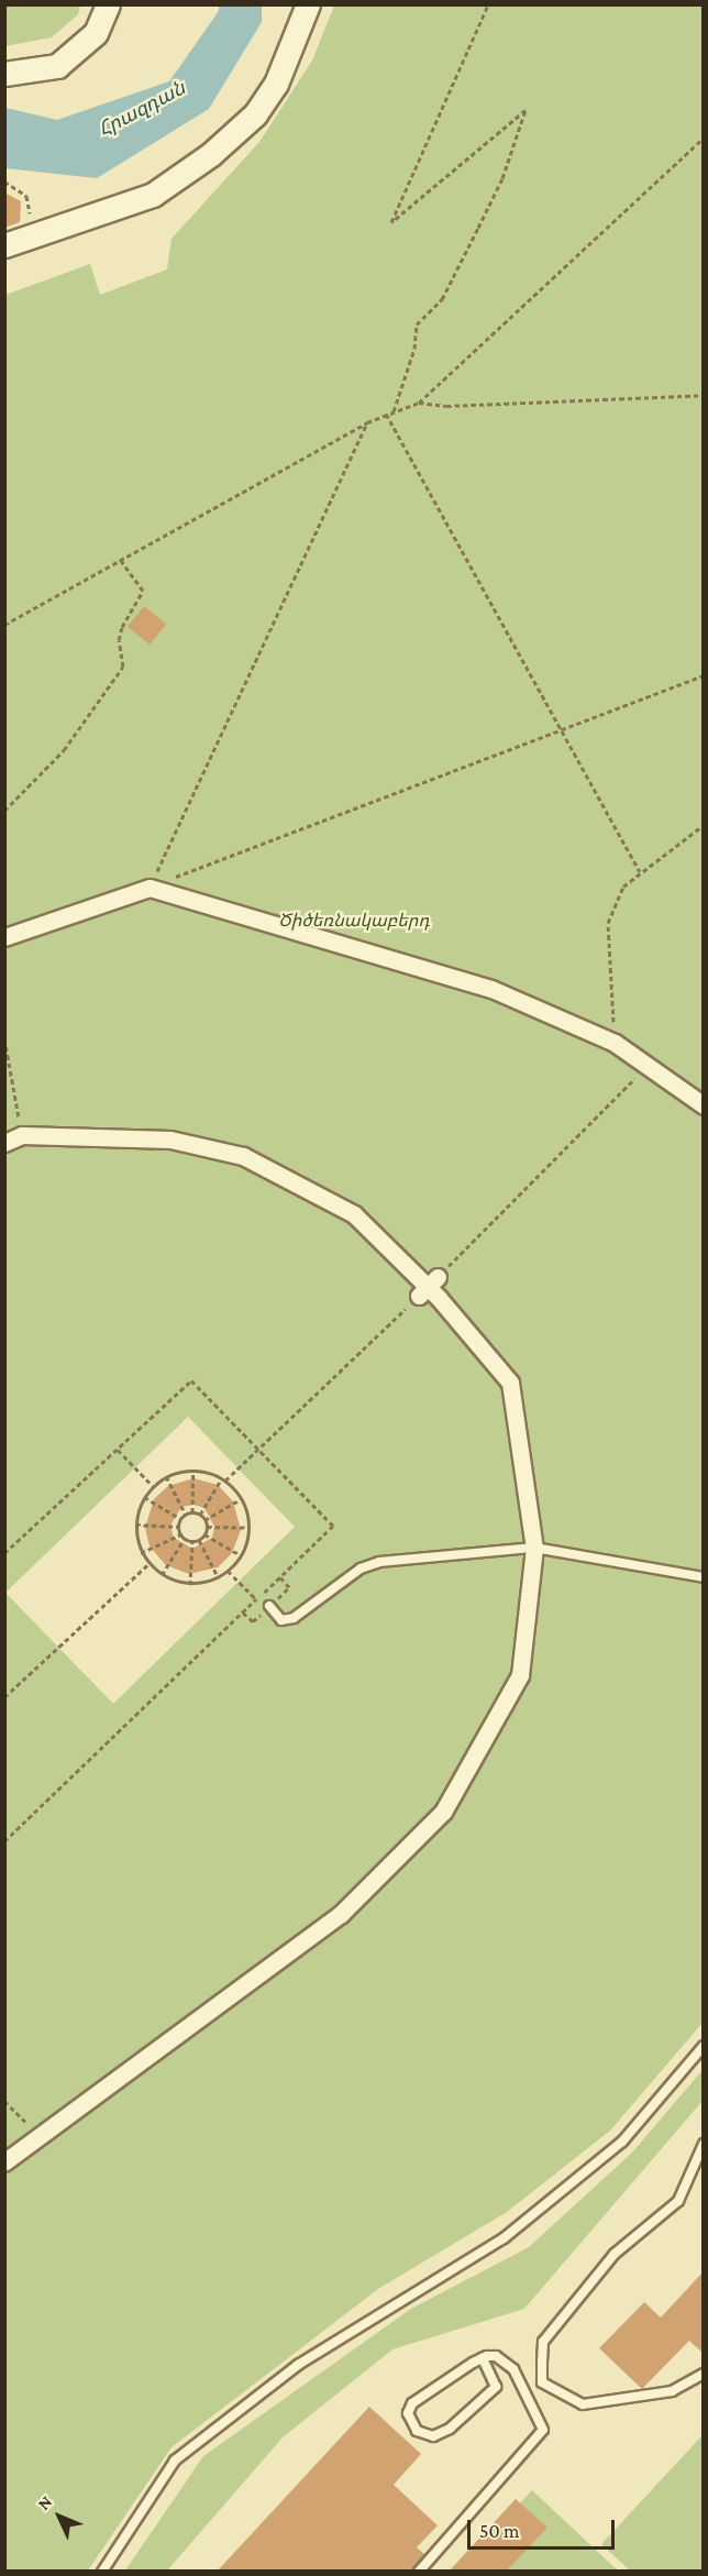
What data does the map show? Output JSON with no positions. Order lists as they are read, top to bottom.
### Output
{
  "water": ["Հրազդան"],
  "parks": ["Ծիծեռնակաբերդ"],
  "scale_bar": "50 m",
  "north": "top left"
}
